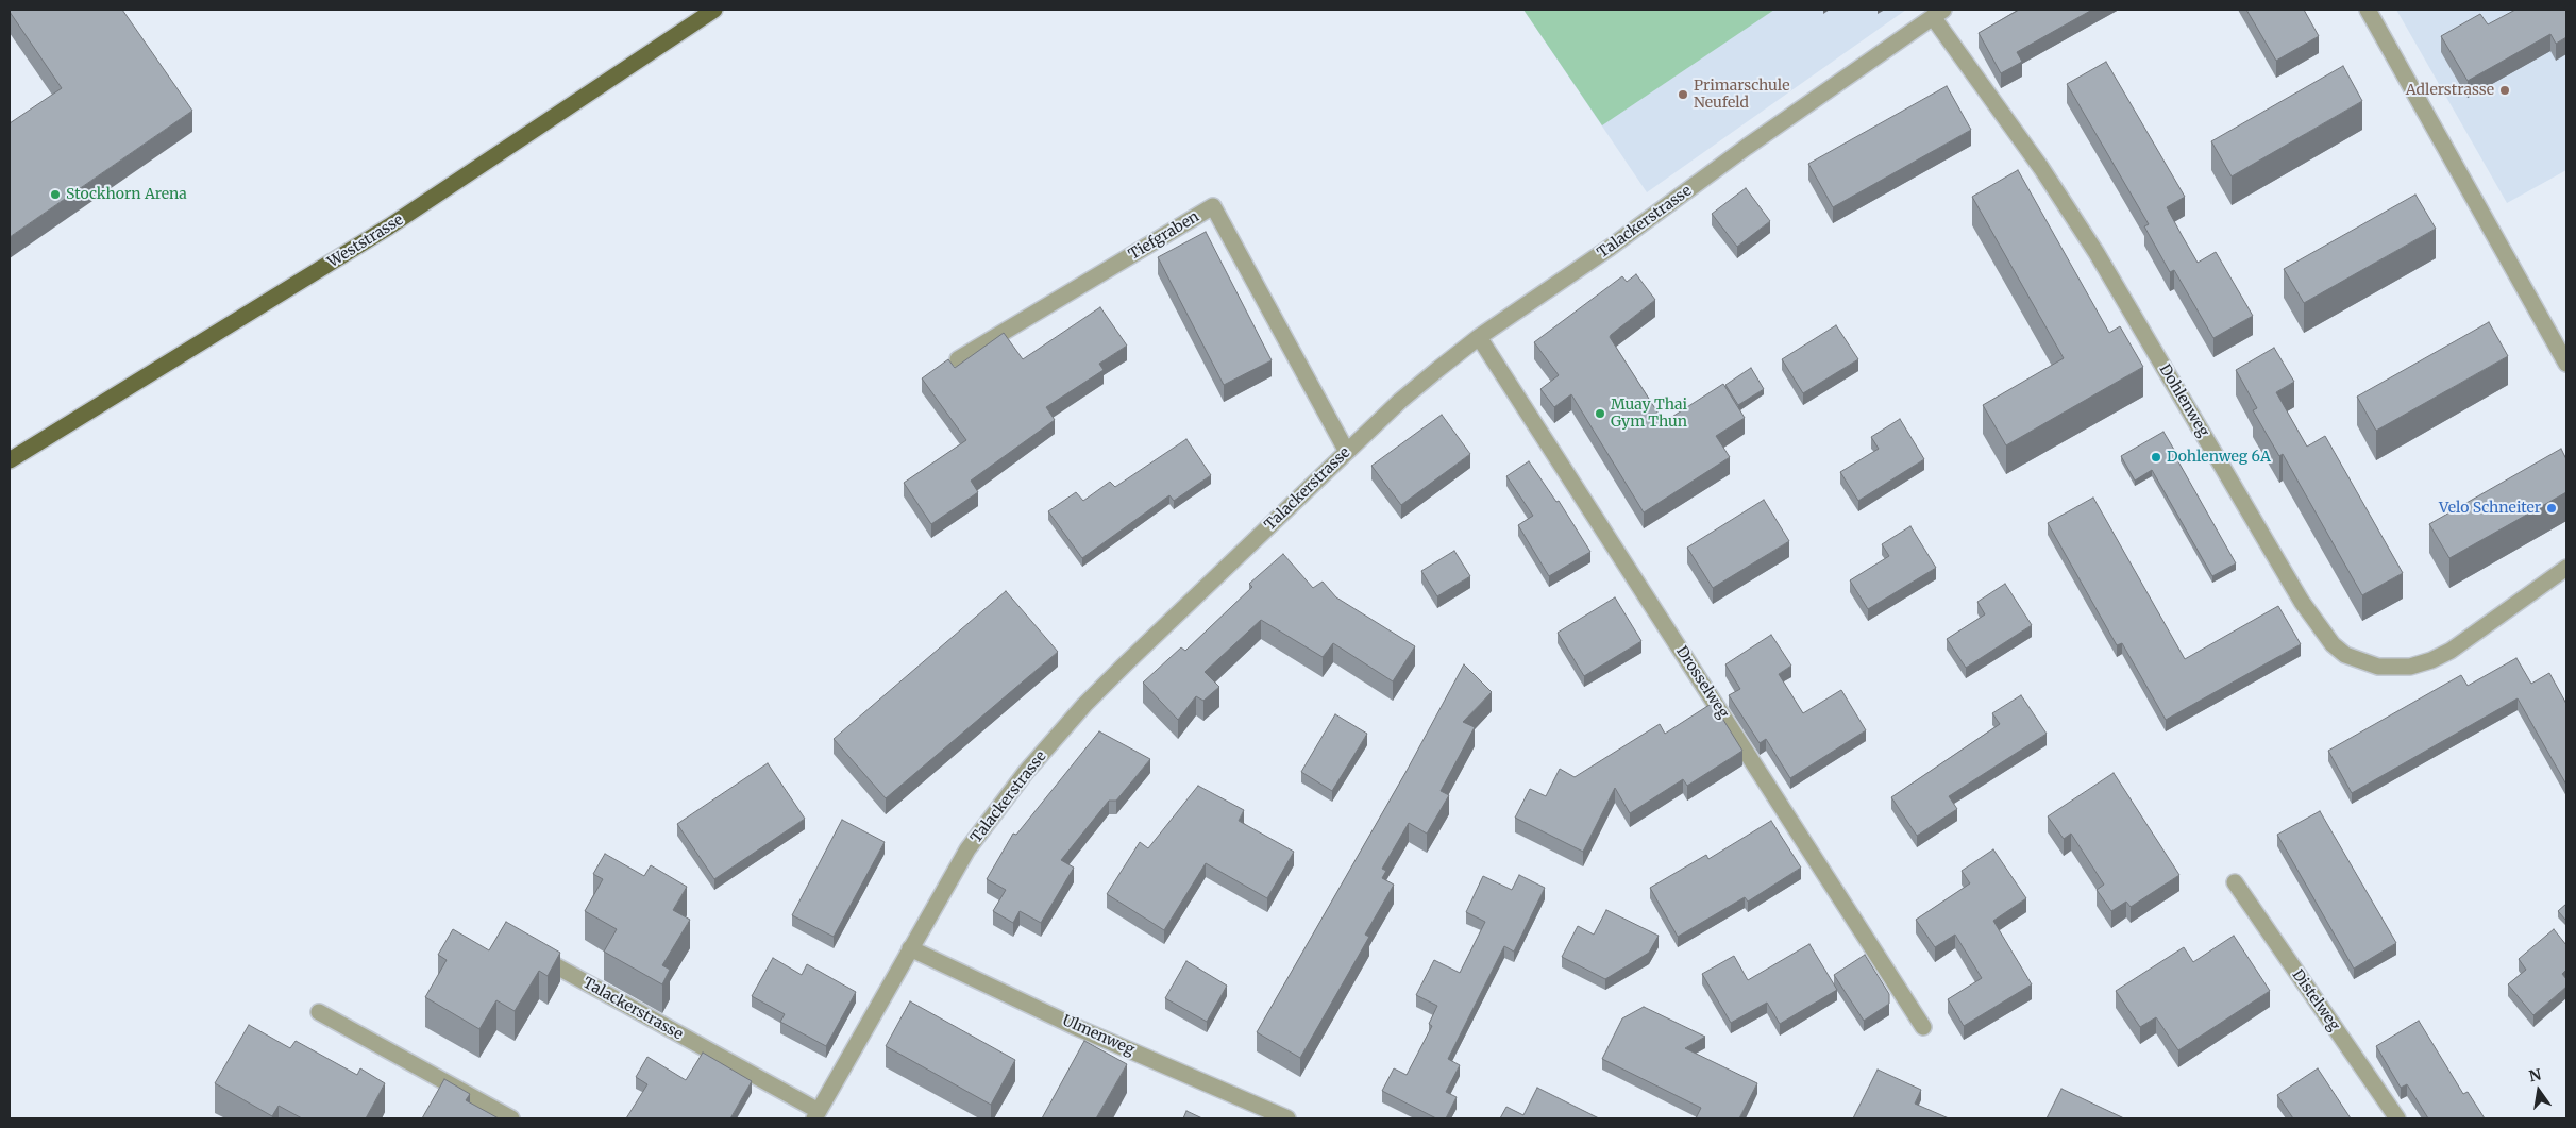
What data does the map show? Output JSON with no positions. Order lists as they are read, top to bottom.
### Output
{
  "streets": {
    "main road": ["Weststrasse"],
    "street": [
      "Talackerstrasse",
      "Tiefgraben",
      "Dohlenweg",
      "Drosselweg",
      "Distelweg",
      "Ulmenweg"
    ]
  },
  "crossings": [
    ["Talackerstrasse", "Tiefgraben"],
    ["Talackerstrasse", "Dohlenweg"],
    ["Talackerstrasse", "Drosselweg"],
    ["Talackerstrasse", "Ulmenweg"]
  ],
  "places": [
    "Adlerstrasse",
    "Primarschule Neufeld",
    "Stockhorn Arena",
    "Muay Thai Gym Thun",
    "Dohlenweg 6A",
    "Velo Schneiter"
  ],
  "north": "top"
}
